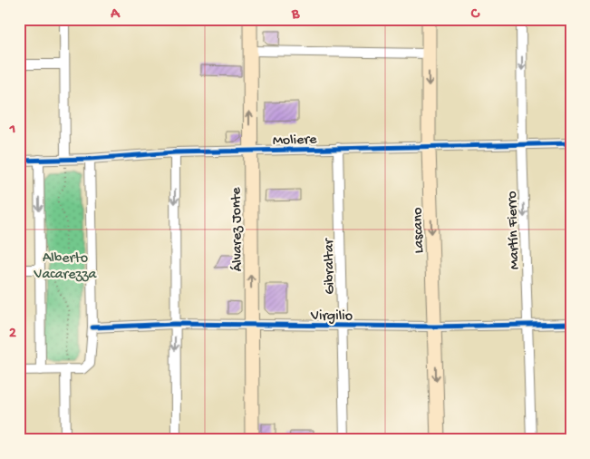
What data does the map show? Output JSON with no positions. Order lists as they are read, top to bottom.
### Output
{
  "streets": {
    "street": [
      "Moliere",
      "Álvarez Jonte",
      "Lascano",
      "Martín Fierro",
      "Gibraltar",
      "Virgilio"
    ]
  },
  "crossings": [
    ["Moliere", "Álvarez Jonte"],
    ["Moliere", "Lascano"],
    ["Moliere", "Martín Fierro"],
    ["Moliere", "Gibraltar"],
    ["Álvarez Jonte", "Virgilio"],
    ["Lascano", "Virgilio"],
    ["Martín Fierro", "Virgilio"],
    ["Gibraltar", "Virgilio"]
  ],
  "one_way": ["Lascano", "Martín Fierro"],
  "parks": ["Alberto Vacarezza"],
  "grid": {
    "columns": ["A", "B", "C"],
    "rows": ["1", "2"]
  }
}
